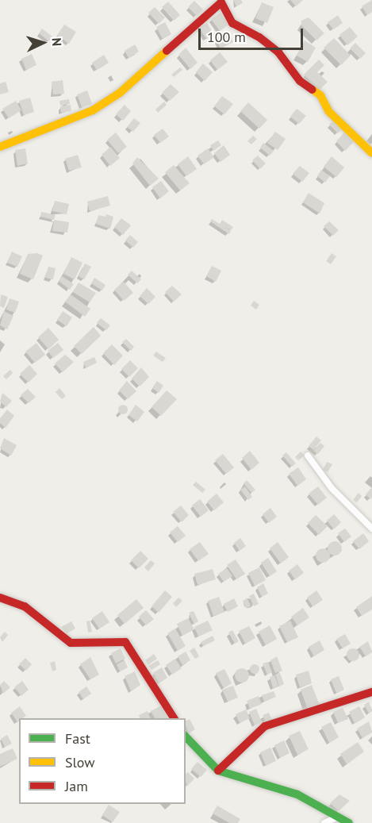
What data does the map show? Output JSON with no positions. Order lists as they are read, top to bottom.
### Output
{
  "legend": ["Fast", "Slow", "Jam"],
  "scale_bar": "100 m",
  "north": "right"
}
